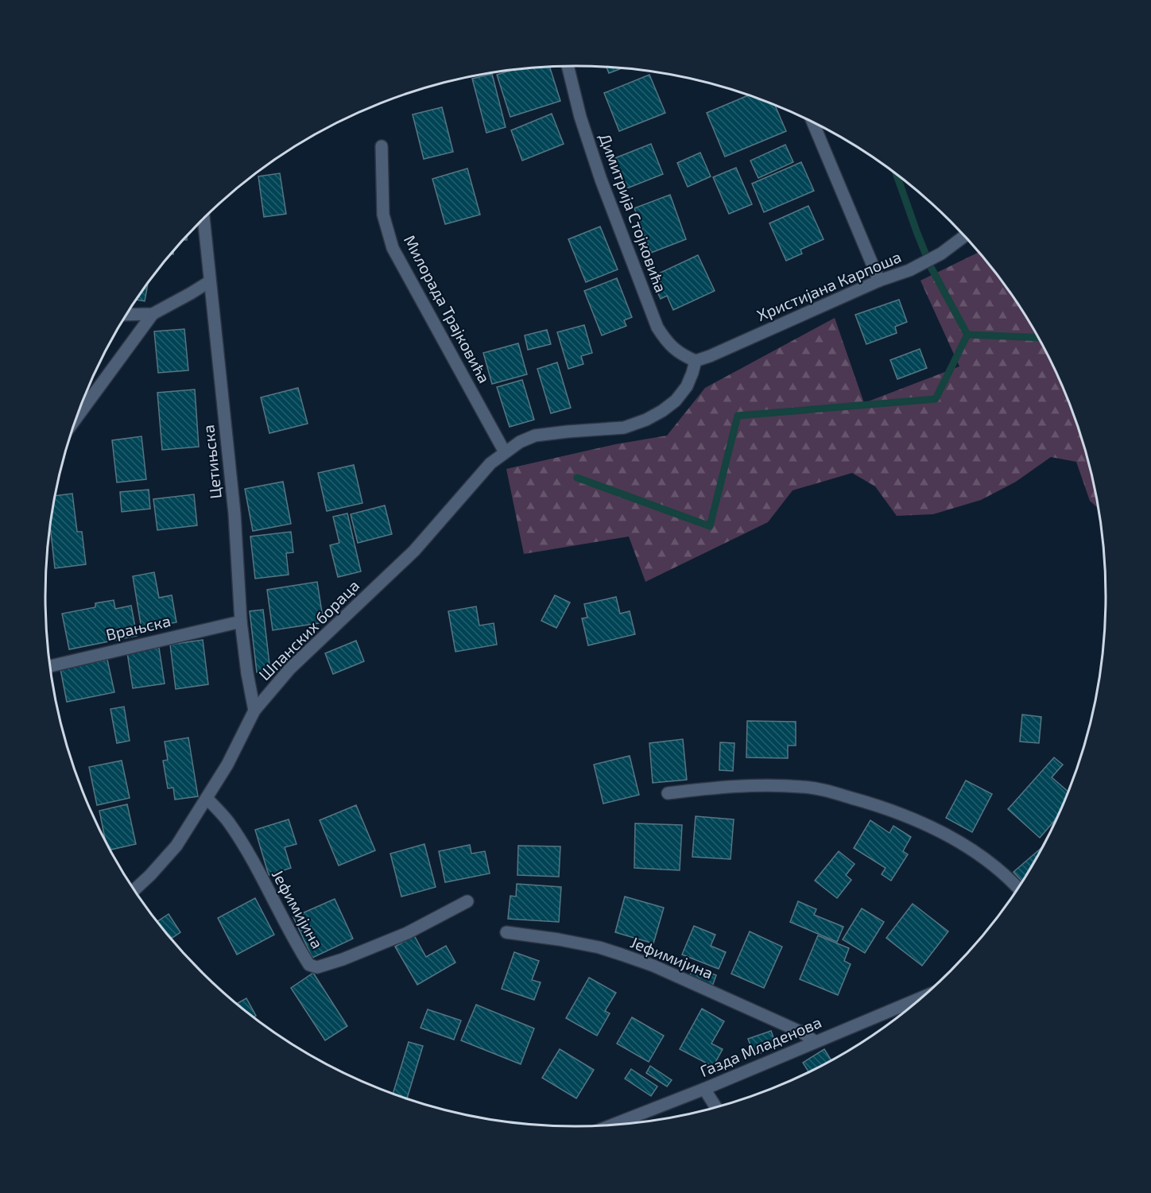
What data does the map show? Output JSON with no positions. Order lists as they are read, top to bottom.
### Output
{
  "streets": {
    "street": [
      "Димитрија Стојковића",
      "Христијана Карпоша",
      "Милорада Трајковића",
      "Цетињска",
      "Врањска",
      "Шпанских бораца",
      "Јефимијина",
      "Газда Младенова"
    ]
  },
  "crossings": [
    ["Димитрија Стојковића", "Христијана Карпоша"],
    ["Димитрија Стојковића", "Шпанских бораца"],
    ["Христијана Карпоша", "Шпанских бораца"],
    ["Милорада Трајковића", "Шпанских бораца"],
    ["Цетињска", "Врањска"],
    ["Цетињска", "Шпанских бораца"],
    ["Шпанских бораца", "Јефимијина"],
    ["Јефимијина", "Газда Младенова"]
  ]
}
